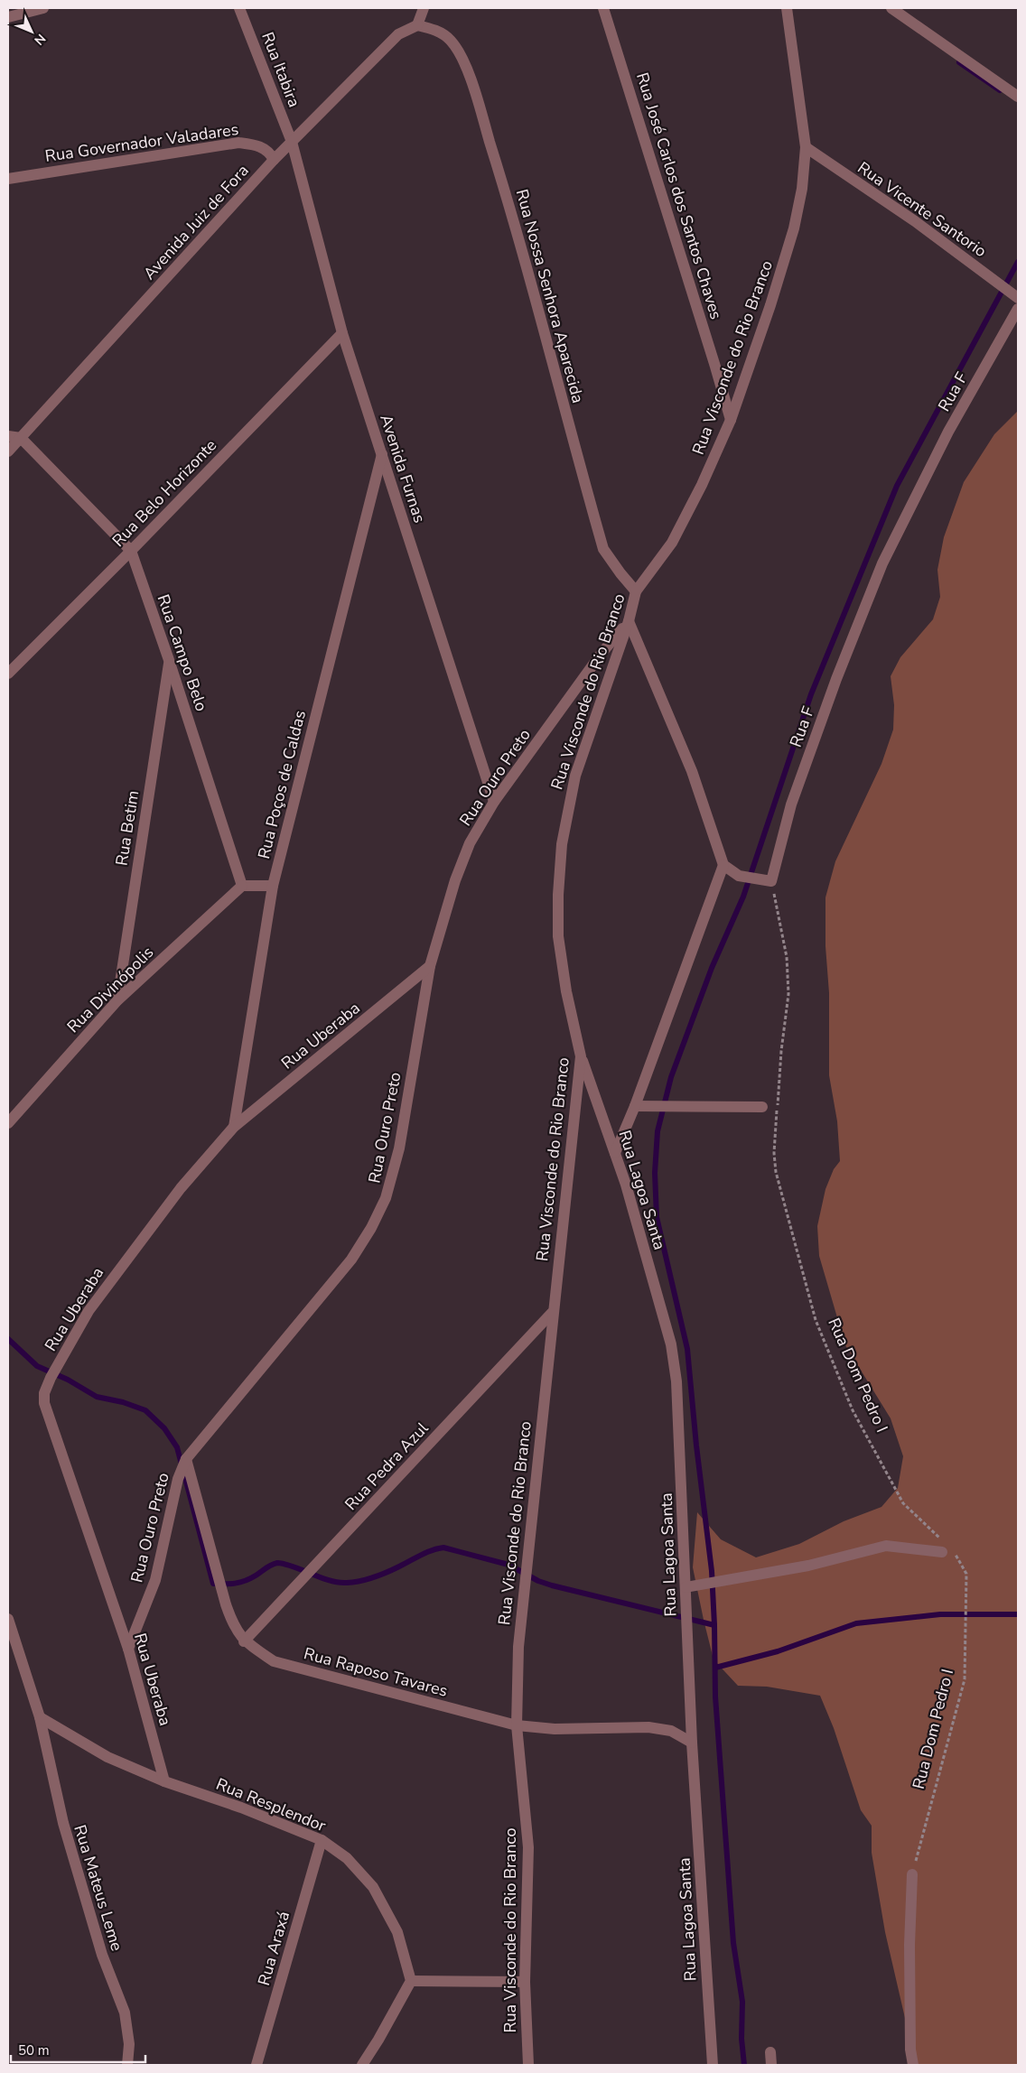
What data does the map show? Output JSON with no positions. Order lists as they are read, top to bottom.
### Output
{
  "streets": {
    "street": [
      "Rua Itabira",
      "Rua Governador Valadares",
      "Rua José Carlos dos Santos Chaves",
      "Rua Vicente Santorio",
      "Avenida Juiz de Fora",
      "Rua Nossa Senhora Aparecida",
      "Rua Visconde do Rio Branco",
      "Rua F",
      "Avenida Furnas",
      "Rua Belo Horizonte",
      "Rua Campo Belo",
      "Rua Ouro Preto",
      "Rua Poços de Caldas",
      "Rua Betim",
      "Rua Divinópolis",
      "Rua Uberaba",
      "Rua Lagoa Santa",
      "Rua Pedra Azul",
      "Rua Raposo Tavares",
      "Rua Resplendor",
      "Rua Mateus Leme",
      "Rua Araxá"
    ],
    "path": ["Rua Dom Pedro I"]
  },
  "crossings": [
    ["Rua Itabira", "Avenida Juiz de Fora"],
    ["Rua Itabira", "Avenida Furnas"],
    ["Rua Governador Valadares", "Avenida Juiz de Fora"],
    ["Rua José Carlos dos Santos Chaves", "Rua Visconde do Rio Branco"],
    ["Rua Vicente Santorio", "Rua Visconde do Rio Branco"],
    ["Avenida Juiz de Fora", "Rua Nossa Senhora Aparecida"],
    ["Avenida Juiz de Fora", "Avenida Furnas"],
    ["Avenida Juiz de Fora", "Rua Campo Belo"],
    ["Rua Nossa Senhora Aparecida", "Rua Visconde do Rio Branco"],
    ["Rua Visconde do Rio Branco", "Rua Ouro Preto"],
    ["Rua Visconde do Rio Branco", "Rua Lagoa Santa"],
    ["Rua Visconde do Rio Branco", "Rua Pedra Azul"],
    ["Rua Visconde do Rio Branco", "Rua Raposo Tavares"],
    ["Rua F", "Rua Dom Pedro I"],
    ["Avenida Furnas", "Rua Belo Horizonte"],
    ["Avenida Furnas", "Rua Ouro Preto"],
    ["Avenida Furnas", "Rua Poços de Caldas"],
    ["Rua Belo Horizonte", "Rua Campo Belo"],
    ["Rua Campo Belo", "Rua Betim"],
    ["Rua Campo Belo", "Rua Divinópolis"],
    ["Rua Ouro Preto", "Rua Uberaba"],
    ["Rua Ouro Preto", "Rua Raposo Tavares"],
    ["Rua Poços de Caldas", "Rua Uberaba"],
    ["Rua Betim", "Rua Divinópolis"],
    ["Rua Uberaba", "Rua Resplendor"],
    ["Rua Lagoa Santa", "Rua Raposo Tavares"],
    ["Rua Pedra Azul", "Rua Raposo Tavares"],
    ["Rua Resplendor", "Rua Mateus Leme"],
    ["Rua Resplendor", "Rua Araxá"]
  ],
  "scale_bar": "50 m",
  "north": "bottom right"
}
